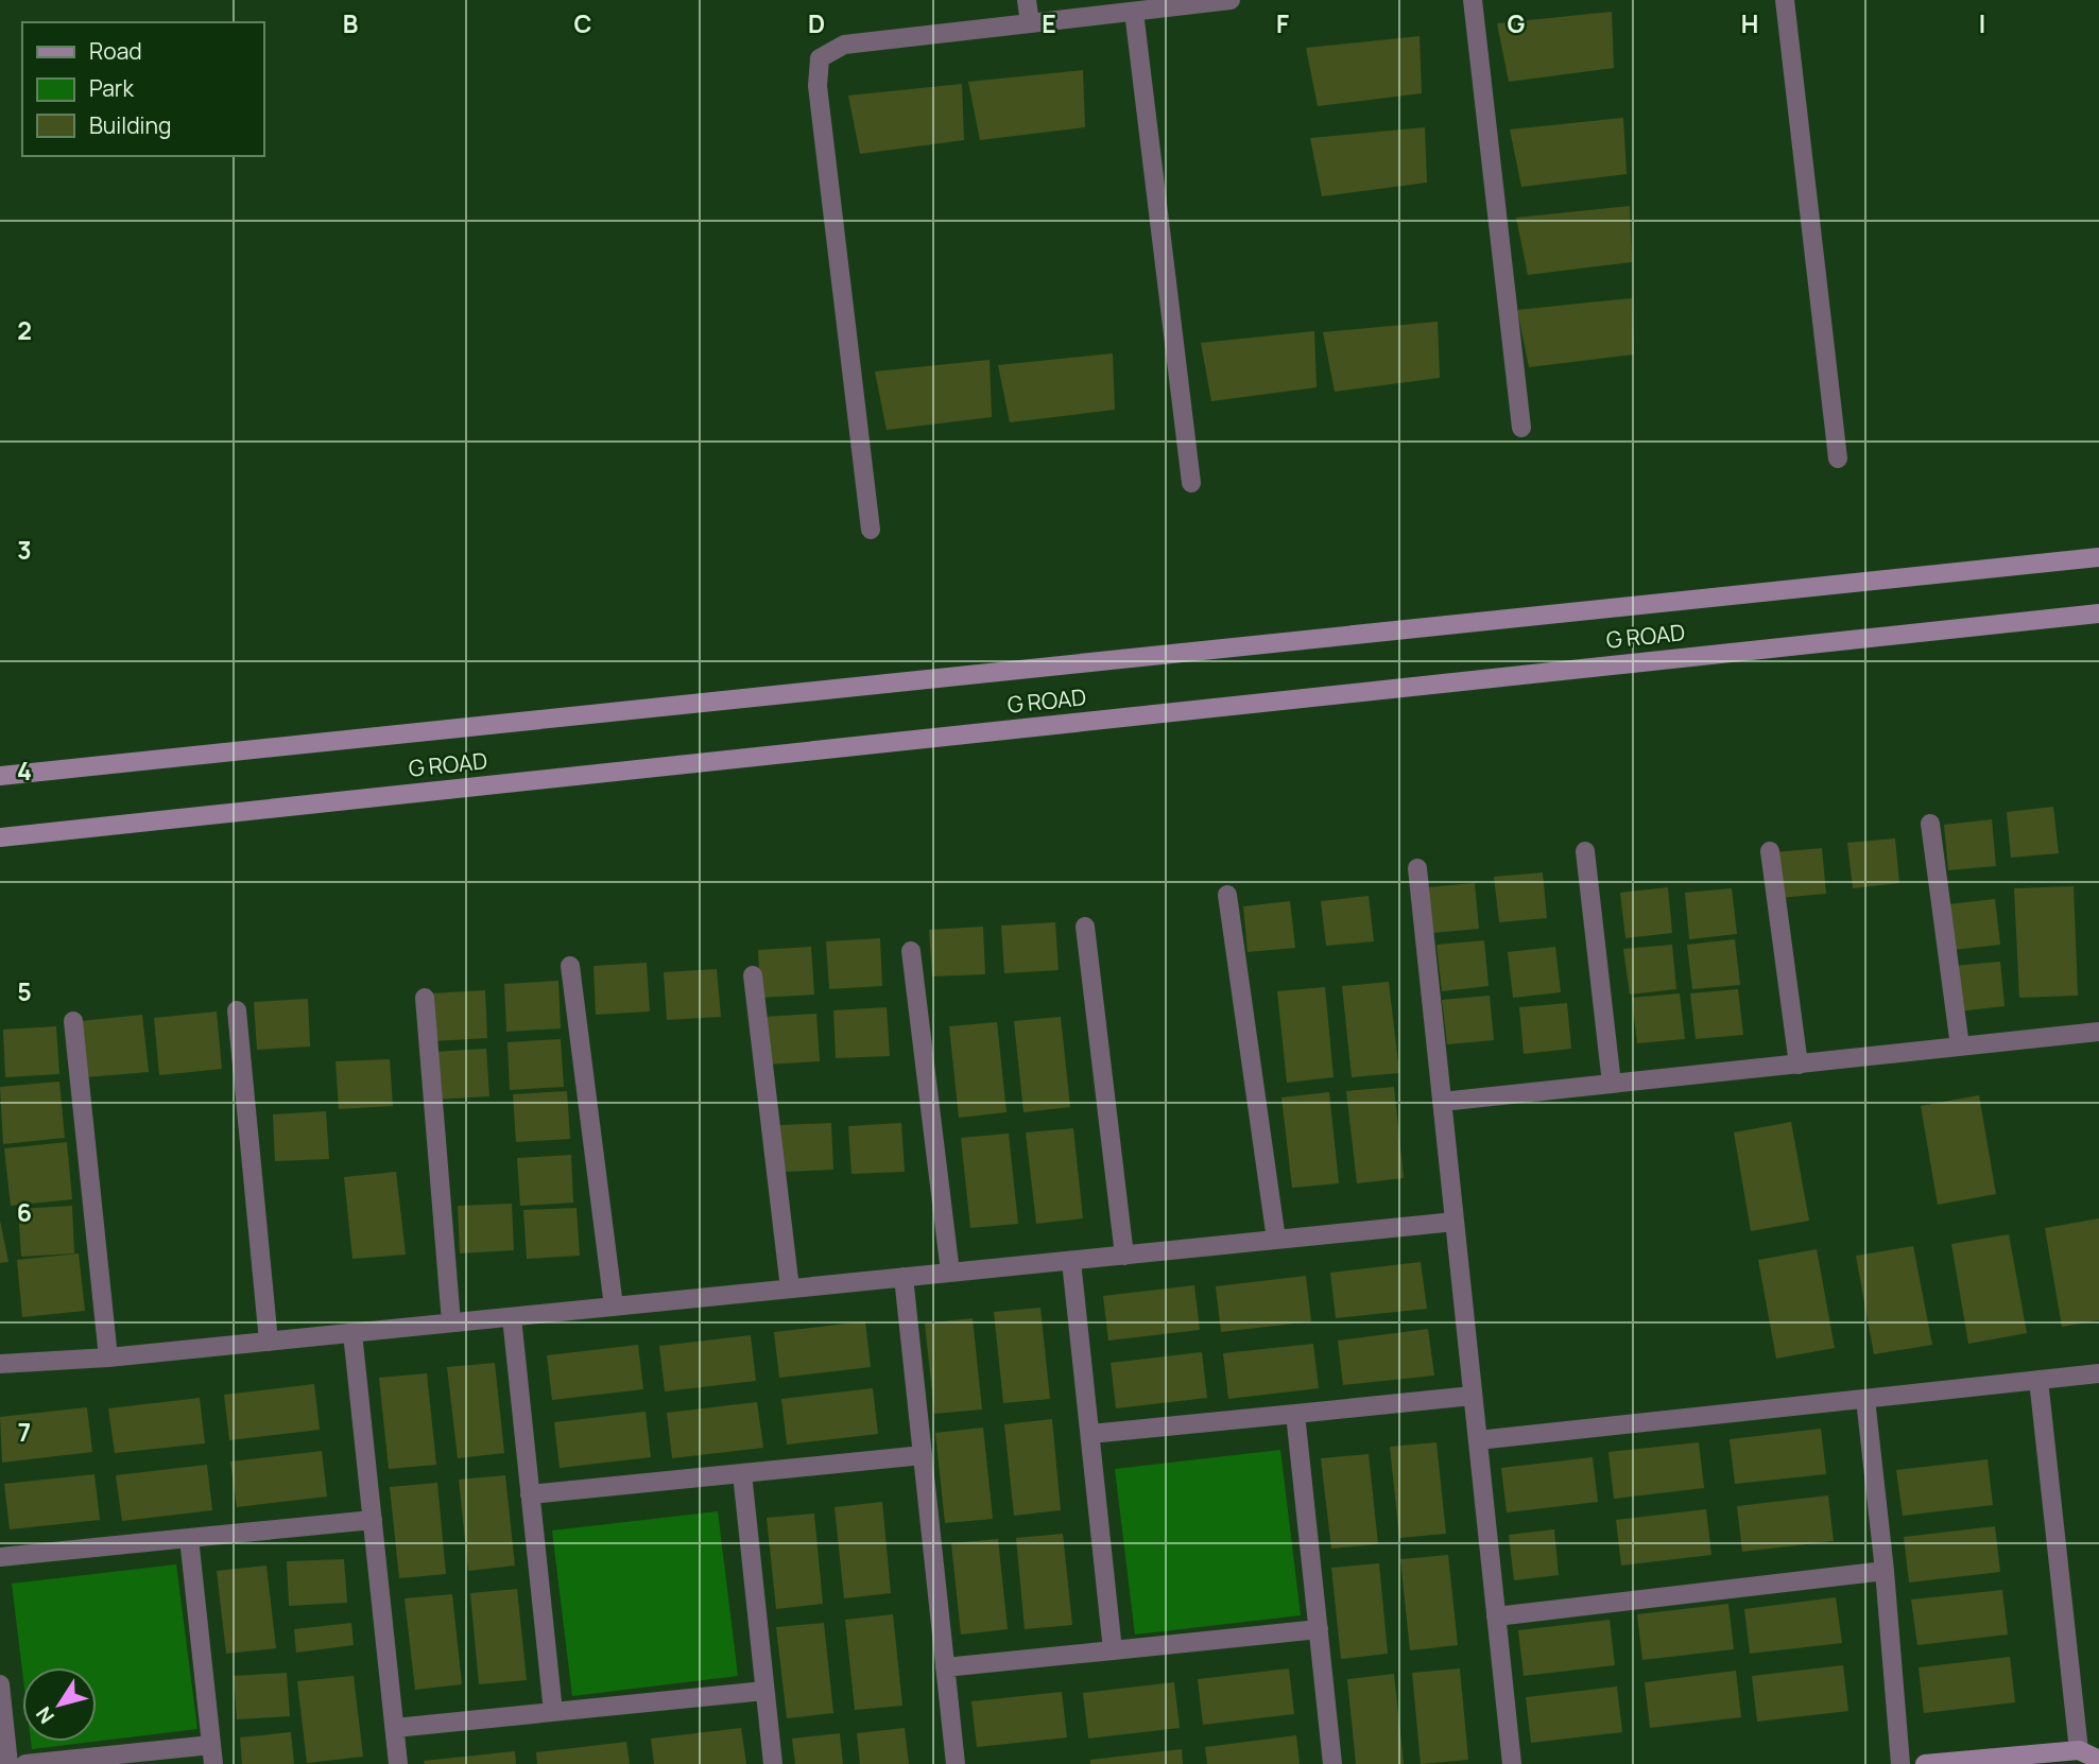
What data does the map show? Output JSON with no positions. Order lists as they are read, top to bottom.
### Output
{
  "streets": {
    "street": ["G ROAD"]
  },
  "legend": ["Road", "Park", "Building"],
  "north": "bottom left",
  "grid": {
    "columns": [
      "B",
      "C",
      "D",
      "E",
      "F",
      "G",
      "H",
      "I"
    ],
    "rows": [
      "2",
      "3",
      "4",
      "5",
      "6",
      "7"
    ]
  }
}
